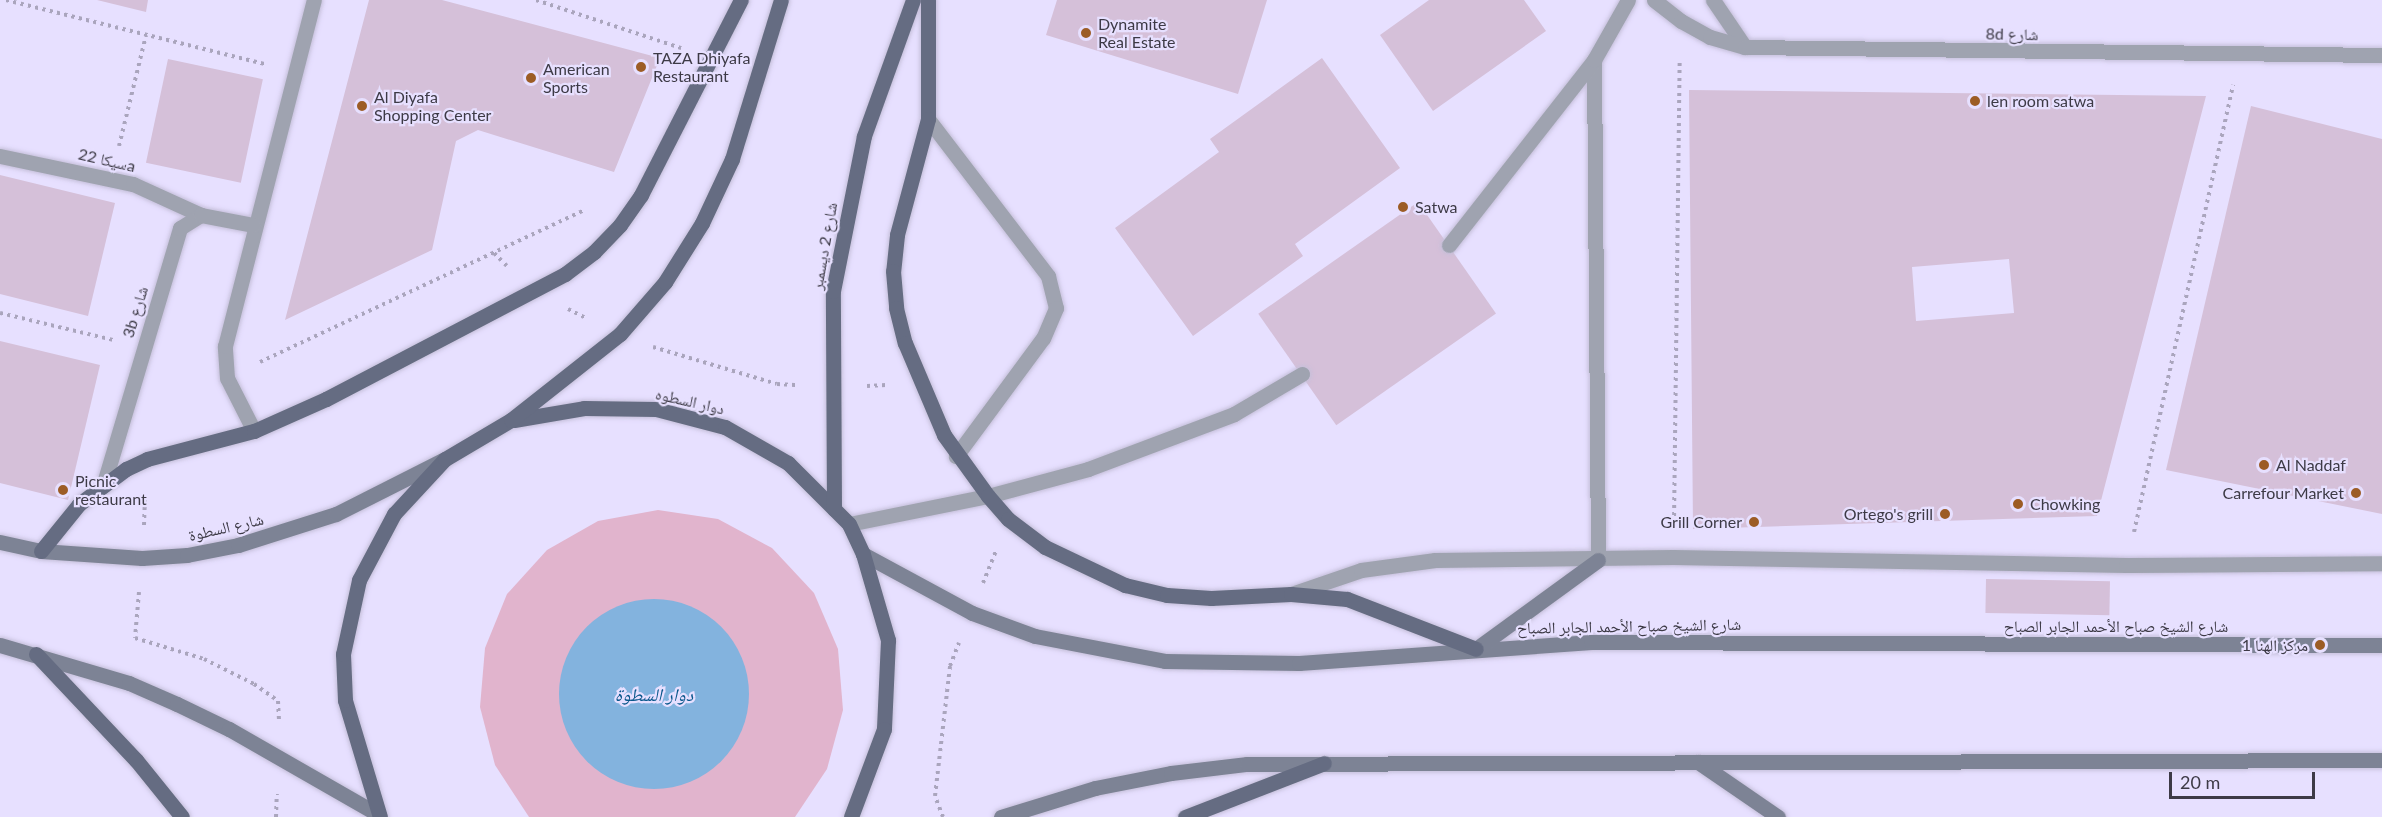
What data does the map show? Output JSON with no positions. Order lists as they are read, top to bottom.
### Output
{
  "streets": {
    "main road": [
      "شارع 2 ديسمبر",
      "دوار السطوه",
      "شارع السطوة",
      "شارع الشيخ صباح الأحمد الجابر الصباح"
    ],
    "street": ["8d شارع", "سيكا 22a", "3b شارع"]
  },
  "crossings": [
    ["سيكا 22a", "3b شارع"],
    ["شارع 2 ديسمبر", "دوار السطوه"]
  ],
  "water": ["دوار السطوة"],
  "places": [
    "Dynamite Real Estate",
    "TAZA Dhiyafa Restaurant",
    "American Sports",
    "len room satwa",
    "Al Diyafa Shopping Center",
    "Satwa",
    "Al Naddaf",
    "Picnic restaurant",
    "Carrefour Market",
    "Chowking",
    "Ortego's grill",
    "Grill Corner",
    "مركز الهنا 1"
  ],
  "scale_bar": "20 m"
}
